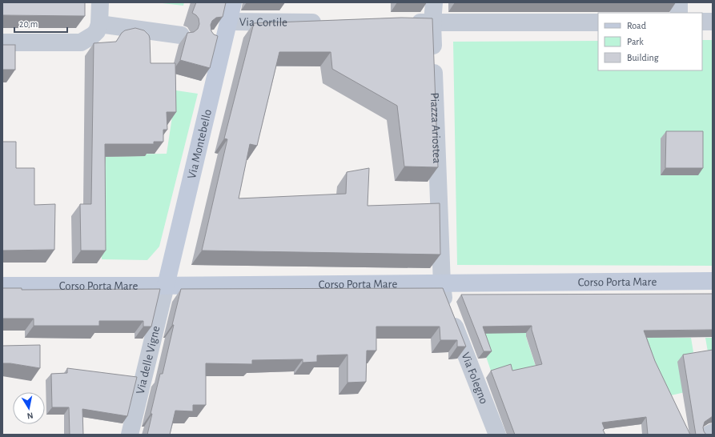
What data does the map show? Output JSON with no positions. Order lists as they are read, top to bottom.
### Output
{
  "streets": {
    "street": [
      "Via Cortile",
      "Piazza Ariostea",
      "Via Montebello",
      "Corso Porta Mare",
      "Via delle Vigne",
      "Via Folegno"
    ]
  },
  "crossings": [
    ["Via Cortile", "Via Montebello"],
    ["Piazza Ariostea", "Corso Porta Mare"],
    ["Piazza Ariostea", "Via Folegno"],
    ["Via Montebello", "Corso Porta Mare"],
    ["Via Montebello", "Via delle Vigne"],
    ["Corso Porta Mare", "Via delle Vigne"],
    ["Corso Porta Mare", "Via Folegno"]
  ],
  "legend": ["Road", "Park", "Building"],
  "scale_bar": "20 m",
  "north": "bottom"
}
